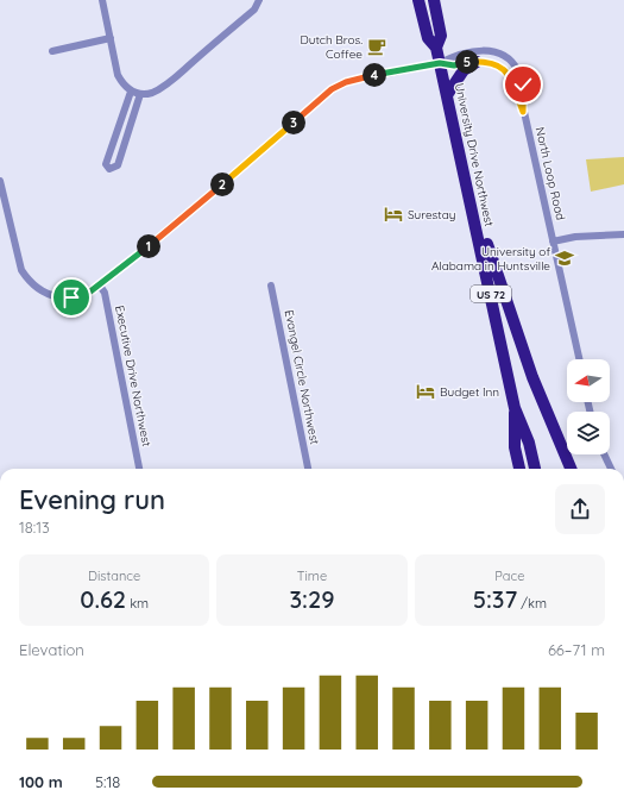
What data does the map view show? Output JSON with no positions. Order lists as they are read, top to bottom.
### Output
{
  "streets": {
    "highway": ["University Drive Northwest", "US 72"],
    "street": ["North Loop Road", "Executive Drive Northwest", "Evangel Circle Northwest"]
  },
  "crossings": [
    ["University Drive Northwest", "North Loop Road"]
  ],
  "places": {
    "cafe": ["Dutch Bros. Coffee"],
    "hotel": ["Surestay", "Budget Inn"],
    "school or university": ["University of Alabama in Huntsville"]
  },
  "north": "left",
  "page": {
    "pins": [
      "5",
      "4",
      "3",
      "2",
      "1"
    ],
    "heading": ["Evening run", "18:13"],
    "stats": [
      ["Distance", "0.62 km"],
      ["Time", "3:29"],
      ["Pace", "5:37 /km"]
    ],
    "chart": ["Elevation", "66–71 m"],
    "list": [
      {
        "name": "100 m",
        "note": "5:18"
      }
    ]
  }
}
